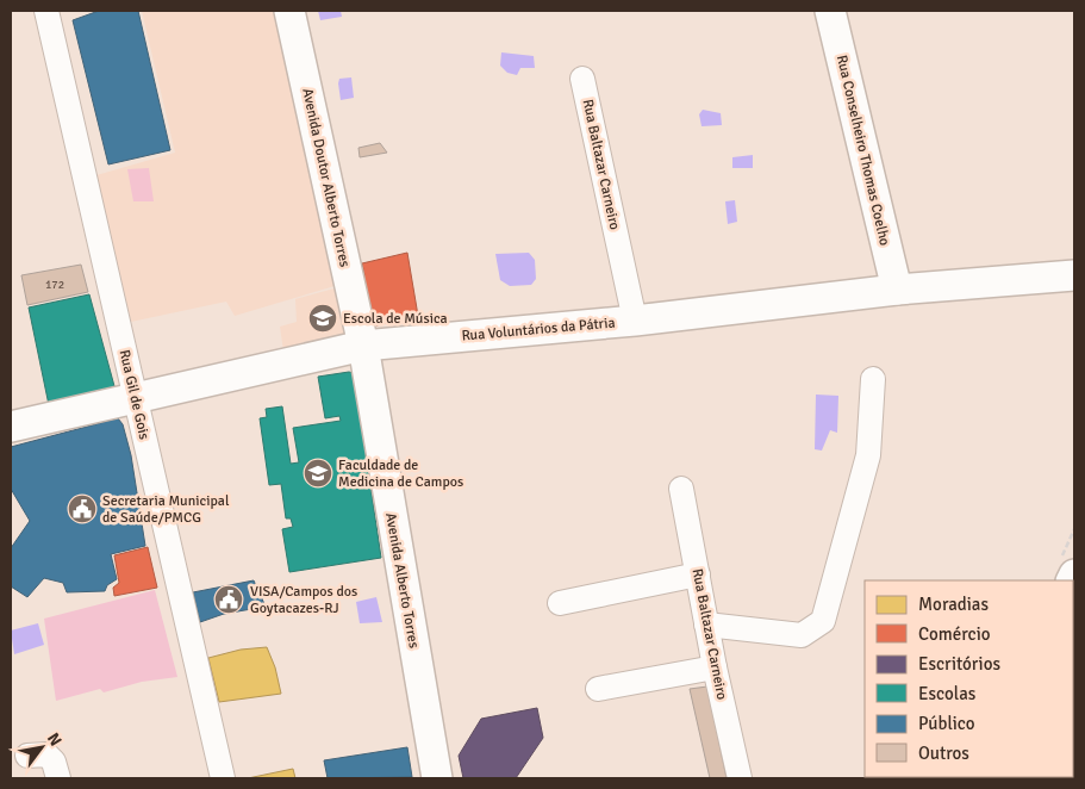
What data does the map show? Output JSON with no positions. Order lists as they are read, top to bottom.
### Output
{
  "streets": {
    "main road": [
      "Rua Conselheiro Thomas Coelho",
      "Avenida Doutor Alberto Torres",
      "Rua Voluntários da Pátria",
      "Avenida Alberto Torres"
    ],
    "street": ["Rua Baltazar Carneiro", "Rua Gil de Gois"]
  },
  "crossings": [
    ["Rua Conselheiro Thomas Coelho", "Rua Voluntários da Pátria"],
    ["Rua Baltazar Carneiro", "Rua Voluntários da Pátria"],
    ["Avenida Doutor Alberto Torres", "Rua Voluntários da Pátria"],
    ["Avenida Doutor Alberto Torres", "Avenida Alberto Torres"],
    ["Rua Voluntários da Pátria", "Rua Gil de Gois"],
    ["Rua Voluntários da Pátria", "Avenida Alberto Torres"]
  ],
  "places": {
    "school or university": ["Escola de Música", "Faculdade de Medicina de Campos"],
    "public building": ["Secretaria Municipal de Saúde/PMCG", "VISA/Campos dos Goytacazes-RJ"]
  },
  "house_numbers": ["172"],
  "legend": [
    "Moradias",
    "Comércio",
    "Escritórios",
    "Escolas",
    "Público",
    "Outros"
  ],
  "north": "top right"
}
